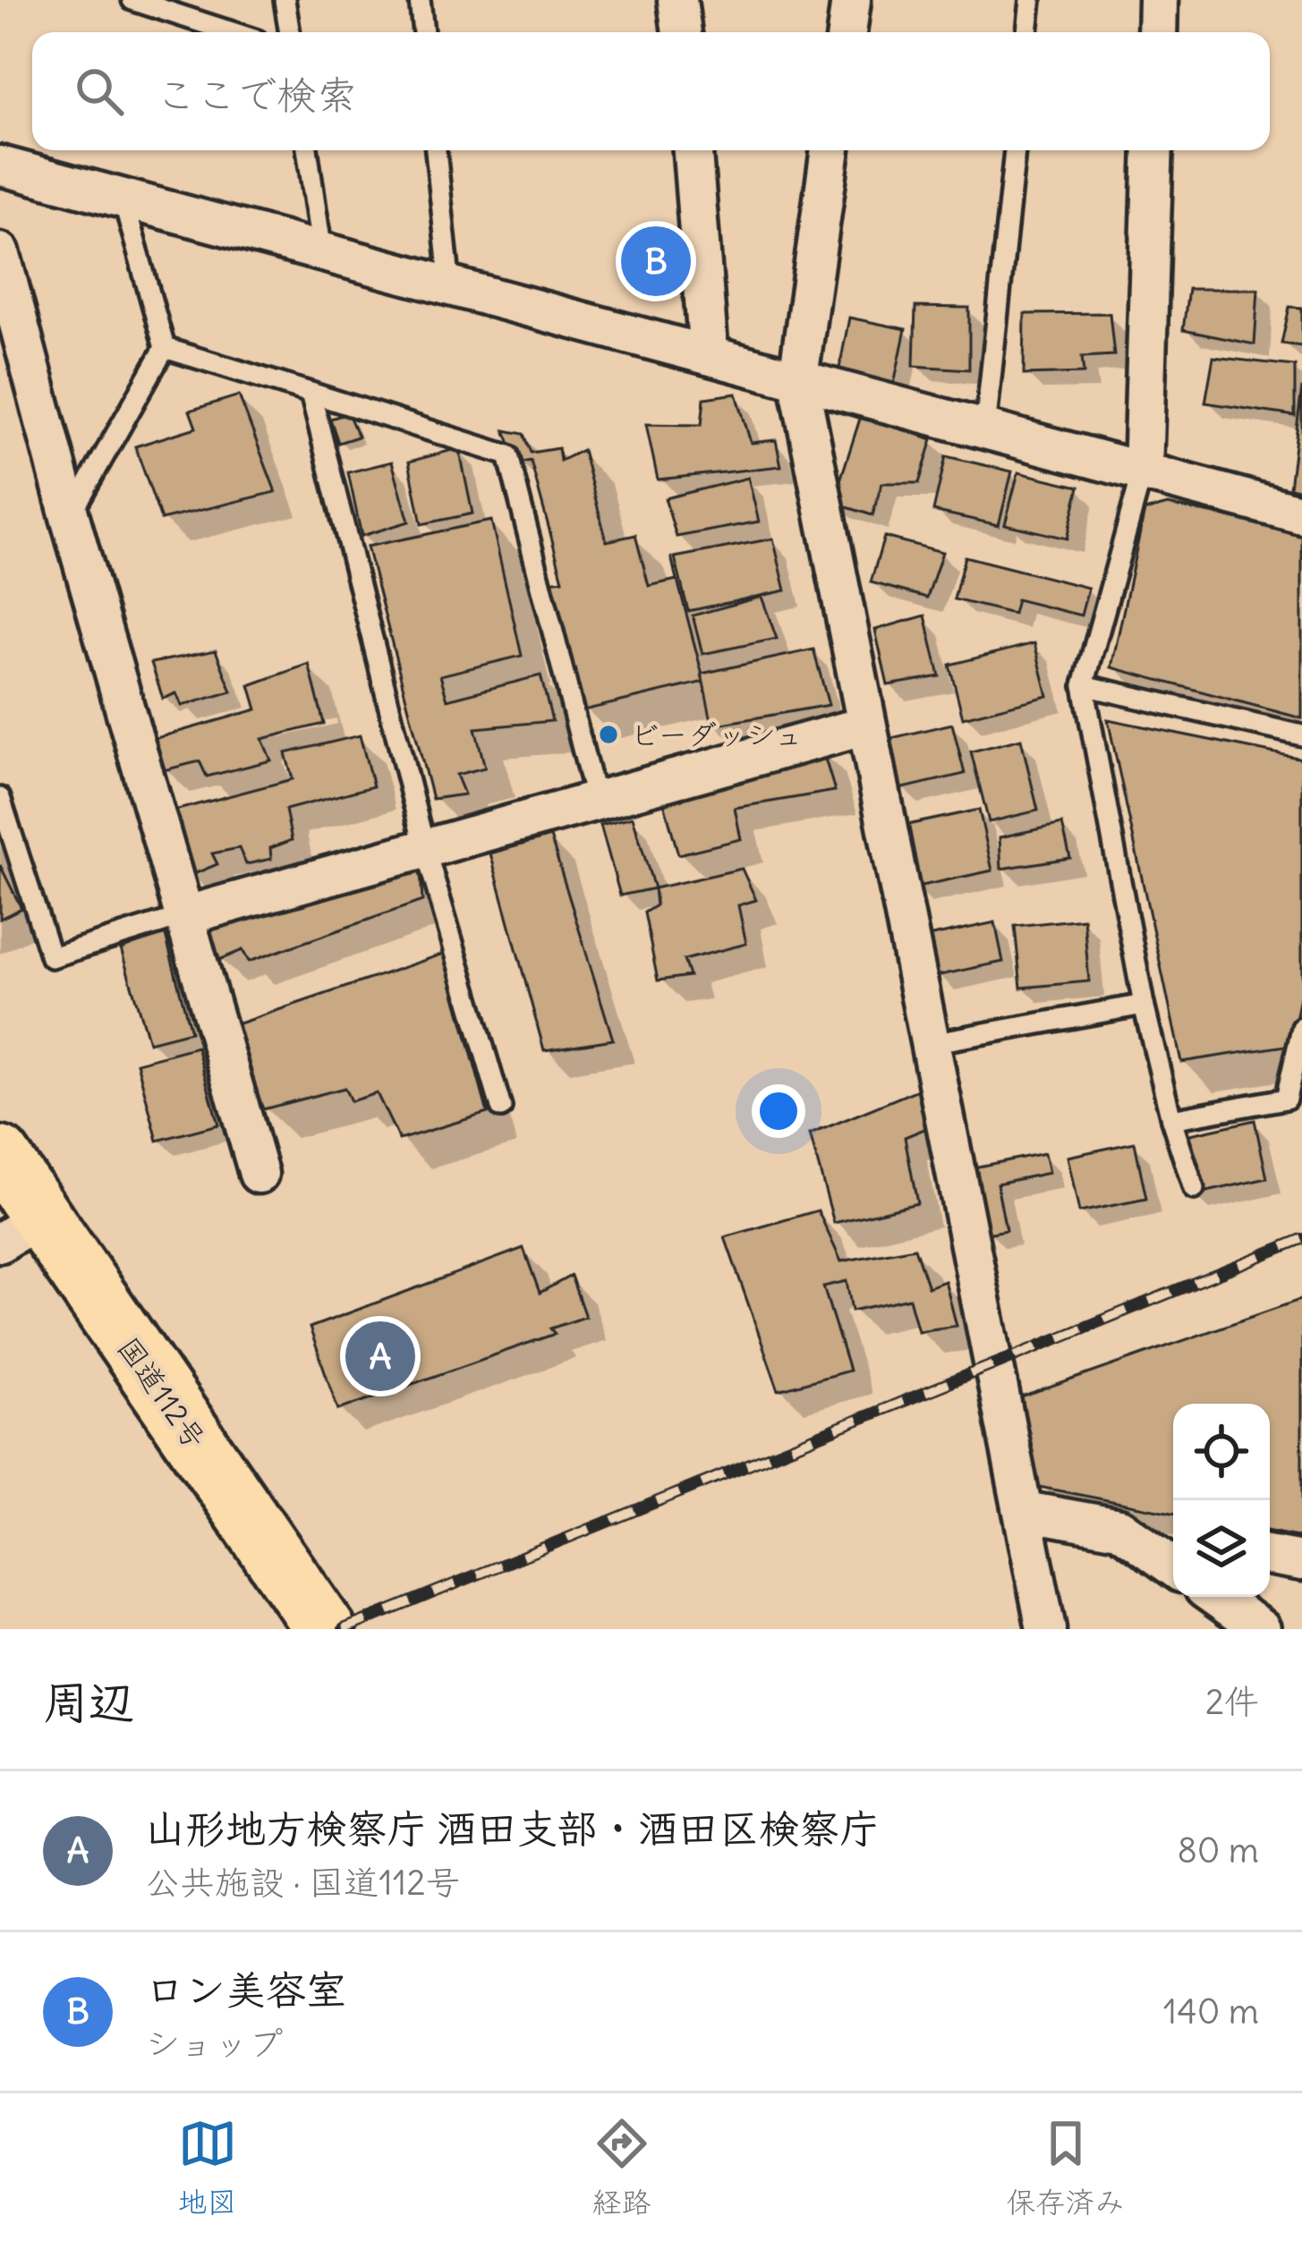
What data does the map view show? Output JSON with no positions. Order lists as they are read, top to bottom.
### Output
{
  "streets": {
    "highway": ["国道112号"]
  },
  "places": ["ビーダッシュ"],
  "page": {
    "search": "ここで検索",
    "pins": ["B", "A"],
    "heading": ["周辺", "2件"],
    "list": [
      {
        "mark": "A",
        "name": "山形地方検察庁 酒田支部・酒田区検察庁",
        "note": "公共施設 · 国道112号",
        "value": "80 m"
      },
      {
        "mark": "B",
        "name": "ロン美容室",
        "note": "ショップ",
        "value": "140 m"
      }
    ],
    "nav": ["地図", "経路", "保存済み"]
  }
}
